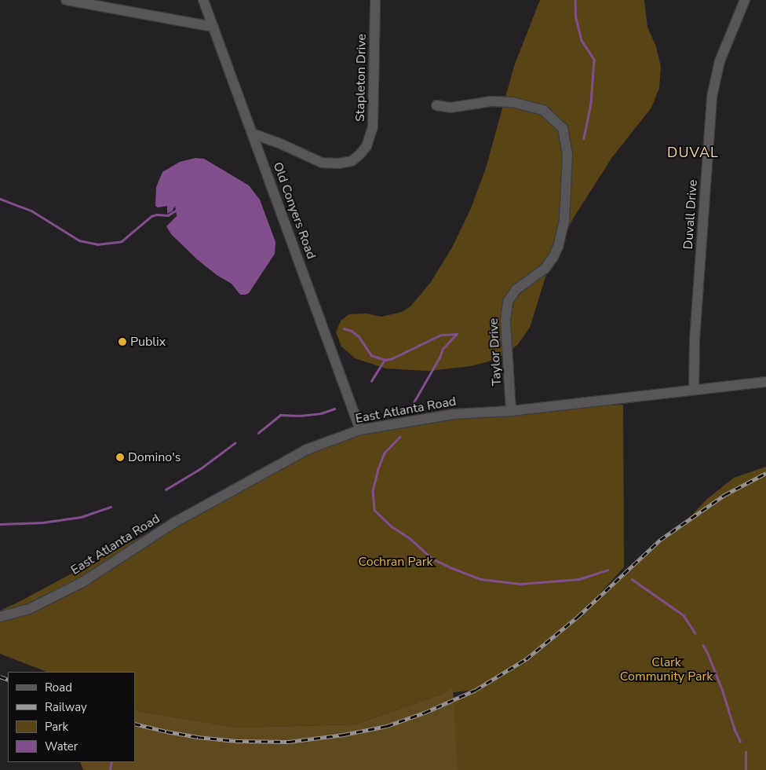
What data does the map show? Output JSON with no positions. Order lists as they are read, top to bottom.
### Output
{
  "streets": {
    "street": [
      "Stapleton Drive",
      "Old Conyers Road",
      "Duvall Drive",
      "Taylor Drive",
      "East Atlanta Road"
    ]
  },
  "crossings": [
    ["Stapleton Drive", "Old Conyers Road"],
    ["Old Conyers Road", "East Atlanta Road"],
    ["Duvall Drive", "East Atlanta Road"],
    ["Taylor Drive", "East Atlanta Road"]
  ],
  "districts": ["DUVAL"],
  "parks": ["Cochran Park", "Clark Community Park"],
  "places": ["Publix", "Domino's"],
  "legend": [
    "Road",
    "Railway",
    "Park",
    "Water"
  ]
}
